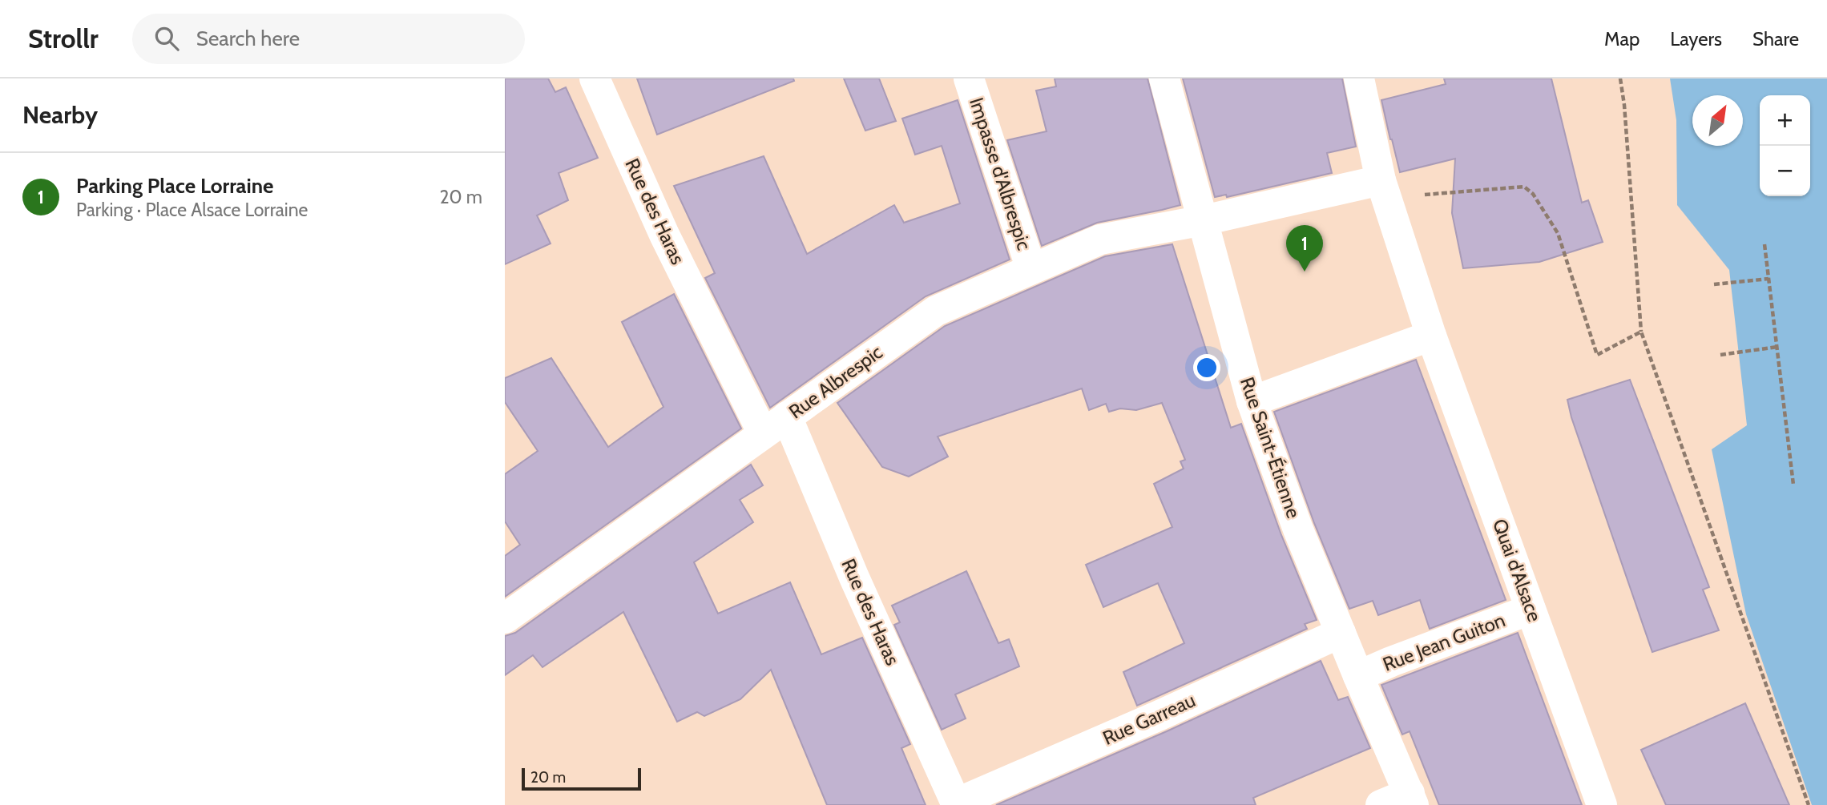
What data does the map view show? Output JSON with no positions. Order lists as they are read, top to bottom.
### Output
{
  "streets": {
    "street": [
      "Impasse d'Albrespic",
      "Rue des Haras",
      "Rue Albrespic",
      "Rue Saint-Étienne",
      "Quai d'Alsace",
      "Rue Jean Guiton",
      "Rue Garreau"
    ]
  },
  "crossings": [
    ["Impasse d'Albrespic", "Rue Albrespic"],
    ["Rue des Haras", "Rue Albrespic"],
    ["Rue des Haras", "Rue Garreau"],
    ["Rue Albrespic", "Rue Saint-Étienne"],
    ["Rue Albrespic", "Quai d'Alsace"],
    ["Rue Saint-Étienne", "Rue Jean Guiton"],
    ["Rue Saint-Étienne", "Rue Garreau"],
    ["Quai d'Alsace", "Rue Jean Guiton"]
  ],
  "scale_bar": "20 m",
  "north": "top right",
  "page": {
    "header": "Strollr",
    "search": "Search here",
    "nav": ["Map", "Layers", "Share"],
    "heading": "Nearby",
    "map_buttons": ["+", "−"],
    "list": [
      {
        "mark": "1",
        "name": "Parking Place Lorraine",
        "note": "Parking · Place Alsace Lorraine",
        "value": "20 m"
      }
    ],
    "pins": "1",
    "scale": "20 m"
  }
}
